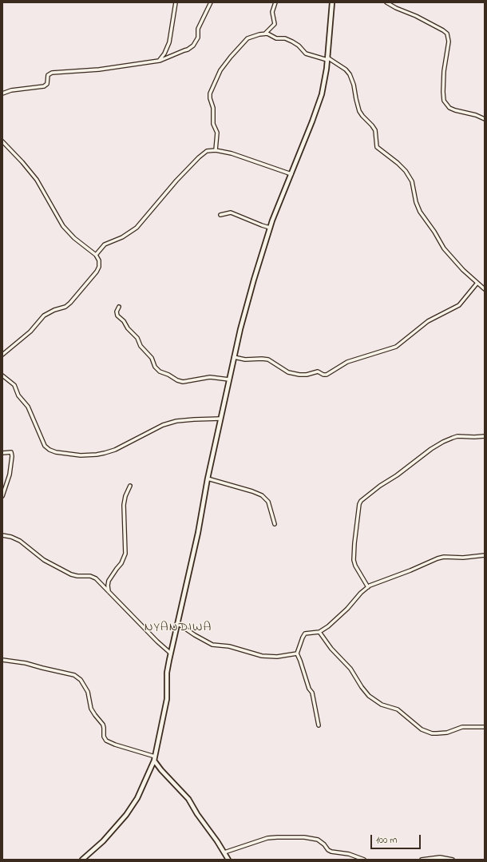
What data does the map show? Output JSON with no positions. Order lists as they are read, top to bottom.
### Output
{
  "districts": ["NYANDIWA"],
  "scale_bar": "100 m"
}
